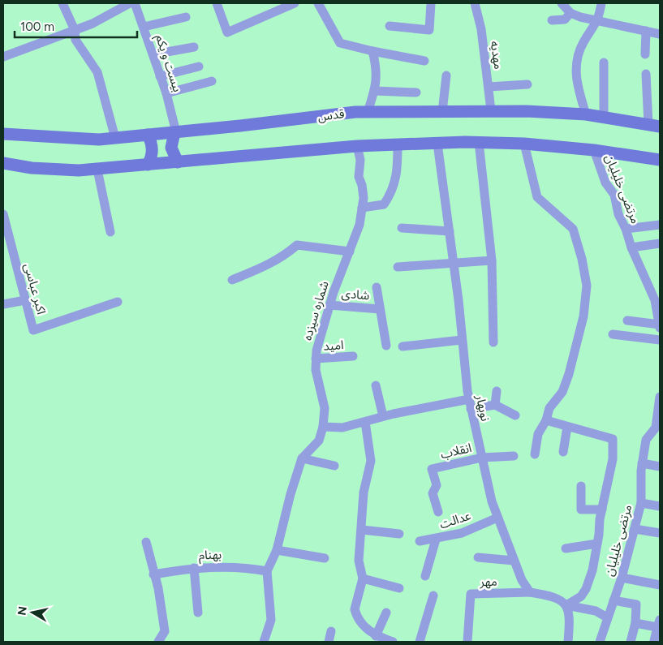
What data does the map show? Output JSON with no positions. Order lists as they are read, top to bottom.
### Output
{
  "streets": {
    "main road": ["قدس"],
    "street": [
      "مهدیه",
      "بیست و یکم",
      "مرتضی خلیلیان",
      "اکبر عباسی",
      "شادی",
      "شماره سیزده",
      "امید",
      "نوبهار",
      "انقلاب",
      "عدالت",
      "بهنام",
      "مهر"
    ]
  },
  "crossings": [
    ["مهدیه", "قدس"],
    ["بیست و یکم", "قدس"],
    ["شادی", "شماره سیزده"],
    ["شماره سیزده", "امید"],
    ["شماره سیزده", "بهنام"],
    ["نوبهار", "انقلاب"],
    ["نوبهار", "عدالت"],
    ["نوبهار", "مهر"]
  ],
  "scale_bar": "100 m",
  "north": "left"
}
